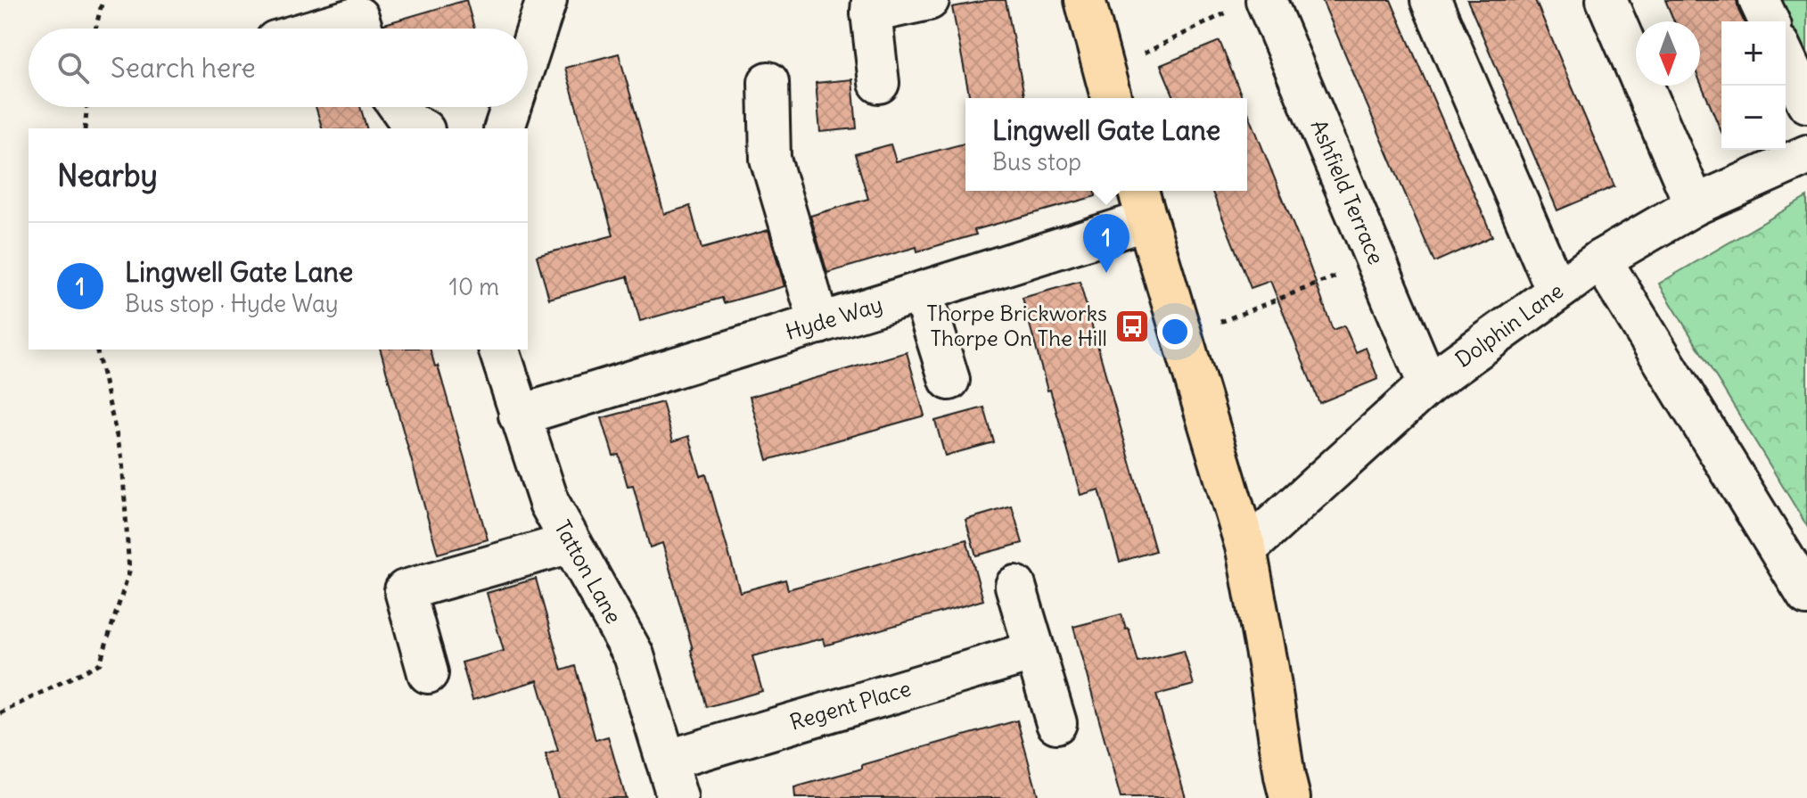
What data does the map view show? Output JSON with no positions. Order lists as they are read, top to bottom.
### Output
{
  "streets": {
    "street": [
      "Ashfield Terrace",
      "Hyde Way",
      "Dolphin Lane",
      "Tatton Lane",
      "Regent Place"
    ]
  },
  "crossings": [
    ["Ashfield Terrace", "Dolphin Lane"],
    ["Hyde Way", "Tatton Lane"],
    ["Tatton Lane", "Regent Place"]
  ],
  "places": {
    "bus stop": ["Thorpe Brickworks Thorpe On The Hill"]
  },
  "north": "bottom",
  "page": {
    "map_buttons": ["+", "−"],
    "search": "Search here",
    "popup": ["Lingwell Gate Lane", "Bus stop"],
    "heading": "Nearby",
    "pins": "1",
    "list": [
      {
        "mark": "1",
        "name": "Lingwell Gate Lane",
        "note": "Bus stop · Hyde Way",
        "value": "10 m"
      }
    ]
  }
}
